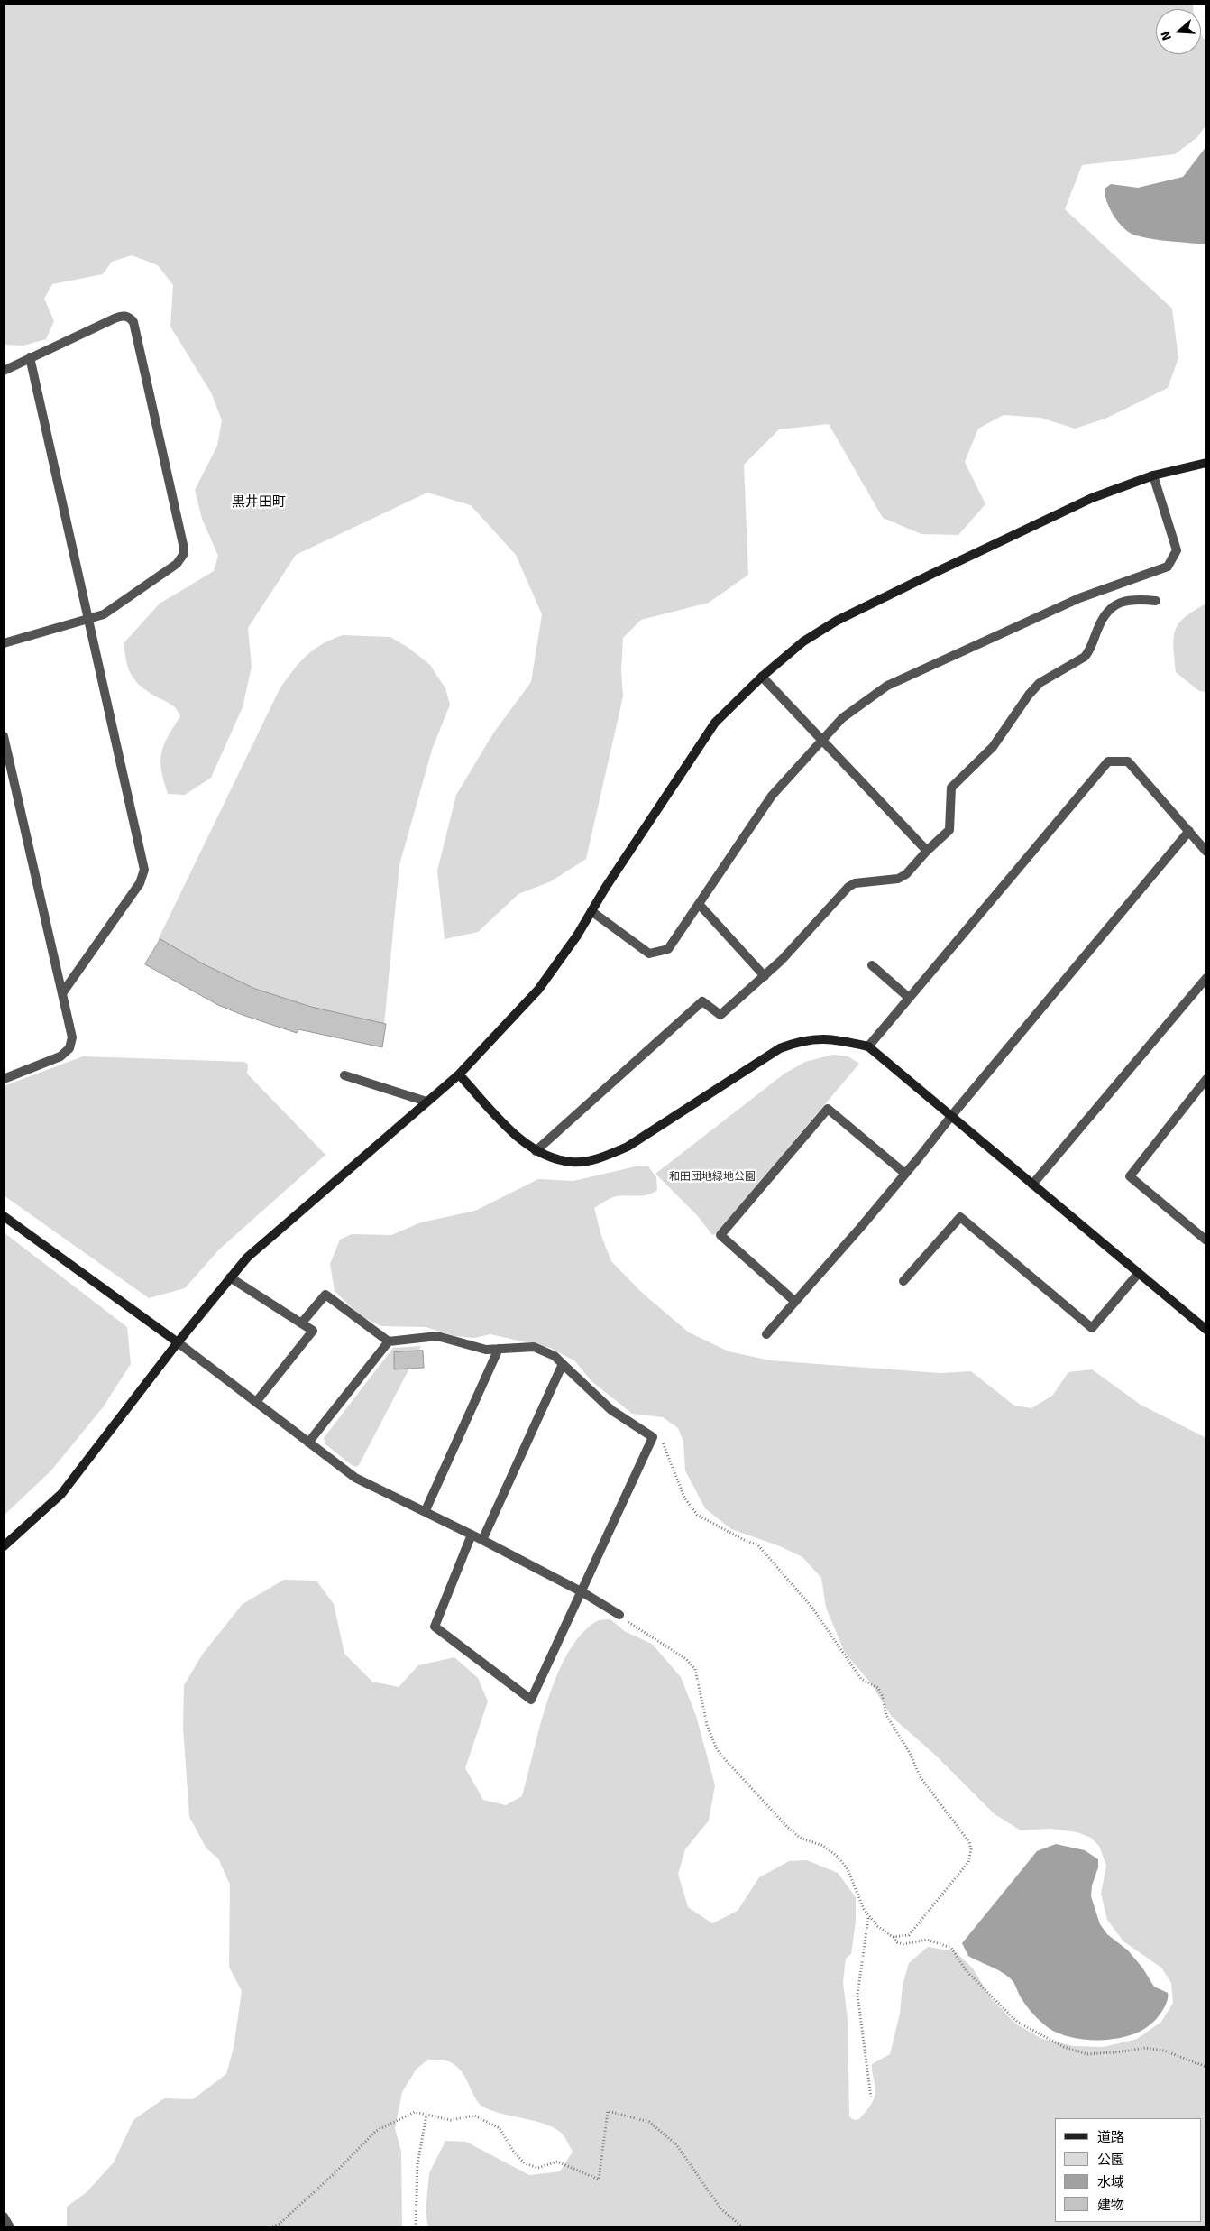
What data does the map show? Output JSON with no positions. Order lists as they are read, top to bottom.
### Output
{
  "districts": ["黒井田町"],
  "parks": ["和田団地緑地公園"],
  "legend": [
    "道路",
    "公園",
    "水域",
    "建物"
  ],
  "north": "left"
}
